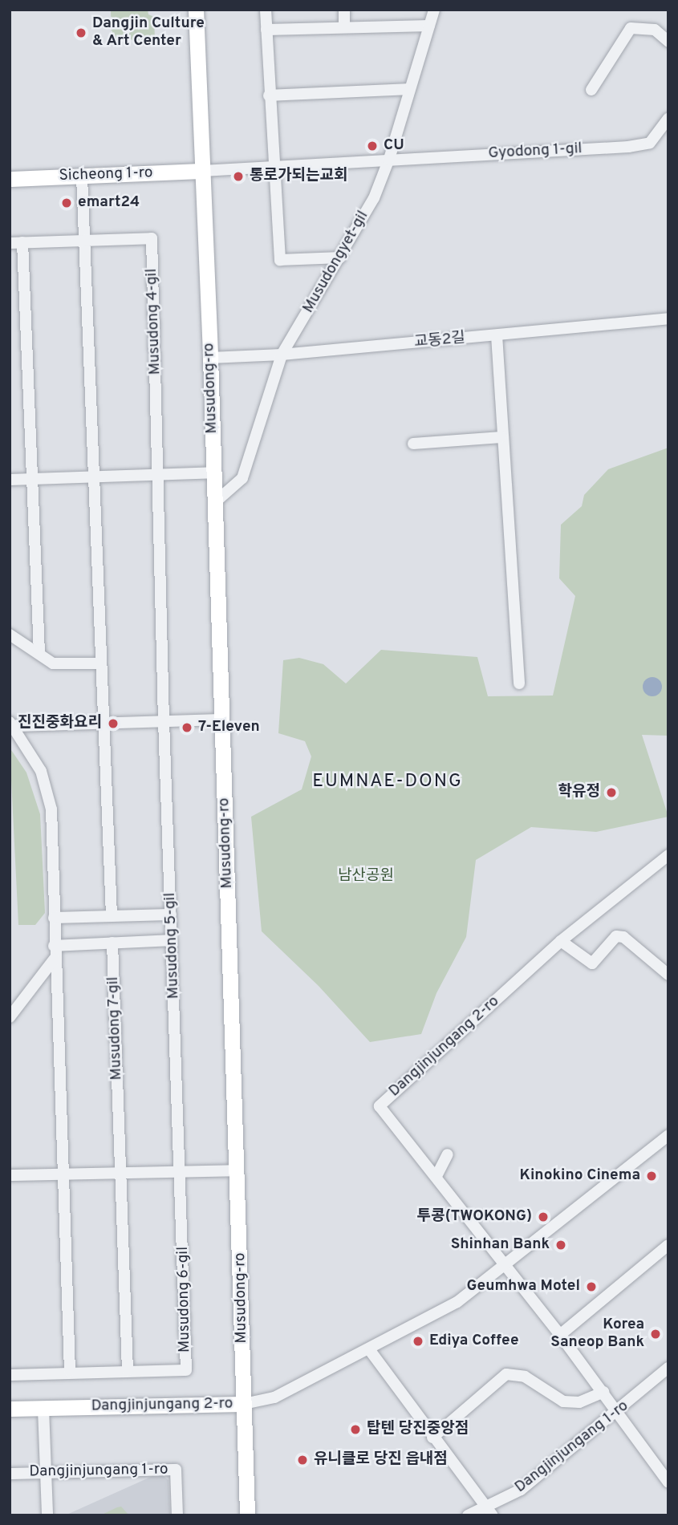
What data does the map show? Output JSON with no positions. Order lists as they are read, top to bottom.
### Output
{
  "streets": {
    "street": [
      "Gyodong 1-gil",
      "Sicheong 1-ro",
      "Musudongyet-gil",
      "Musudong 4-gil",
      "교동2길",
      "Musudong-ro",
      "Musudong 5-gil",
      "Musudong 7-gil",
      "Dangjinjungang 2-ro",
      "Musudong 6-gil",
      "Dangjinjungang 1-ro"
    ]
  },
  "crossings": [
    ["Gyodong 1-gil", "Musudongyet-gil"],
    ["Sicheong 1-ro", "Musudong-ro"],
    ["Musudongyet-gil", "교동2길"],
    ["Musudongyet-gil", "Musudong-ro"],
    ["Musudong 4-gil", "Musudong 5-gil"],
    ["교동2길", "Musudong-ro"],
    ["Musudong-ro", "Dangjinjungang 2-ro"],
    ["Musudong 5-gil", "Musudong 6-gil"],
    ["Dangjinjungang 2-ro", "Dangjinjungang 1-ro"]
  ],
  "districts": ["EUMNAE-DONG"],
  "parks": ["남산공원"],
  "places": [
    "Dangjin Culture & Art Center",
    "CU",
    "통로가되는교회",
    "emart24",
    "진진중화요리",
    "7-Eleven",
    "학유정",
    "Kinokino Cinema",
    "투콩(TWOKONG)",
    "Shinhan Bank",
    "Geumhwa Motel",
    "Korea Saneop Bank",
    "Ediya Coffee",
    "탑텐 당진중앙점",
    "유니클로 당진 읍내점"
  ]
}
